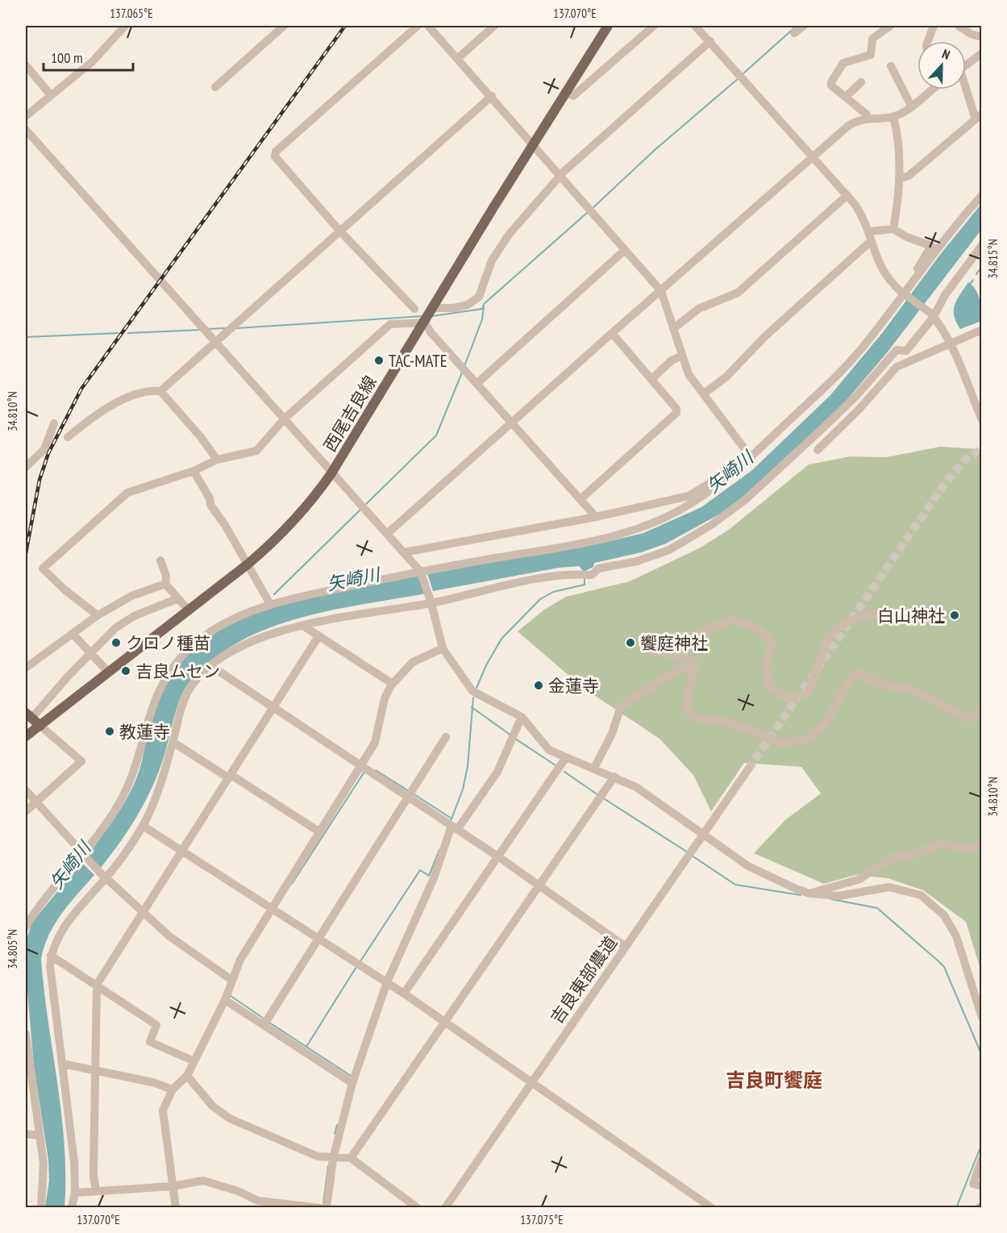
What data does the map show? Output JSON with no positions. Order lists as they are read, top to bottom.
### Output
{
  "streets": {
    "main road": ["西尾吉良線"],
    "street": ["吉良東部農道"]
  },
  "districts": ["吉良町饗庭"],
  "water": ["矢崎川"],
  "places": [
    "TAC-MATE",
    "白山神社",
    "クロノ種苗",
    "饗庭神社",
    "吉良ムセン",
    "金蓮寺",
    "教蓮寺"
  ],
  "scale_bar": "100 m",
  "north": "top",
  "coordinates": [
    "137.065°E",
    "137.070°E",
    "34.815°N",
    "34.810°N",
    "34.805°N",
    "137.075°E"
  ]
}
